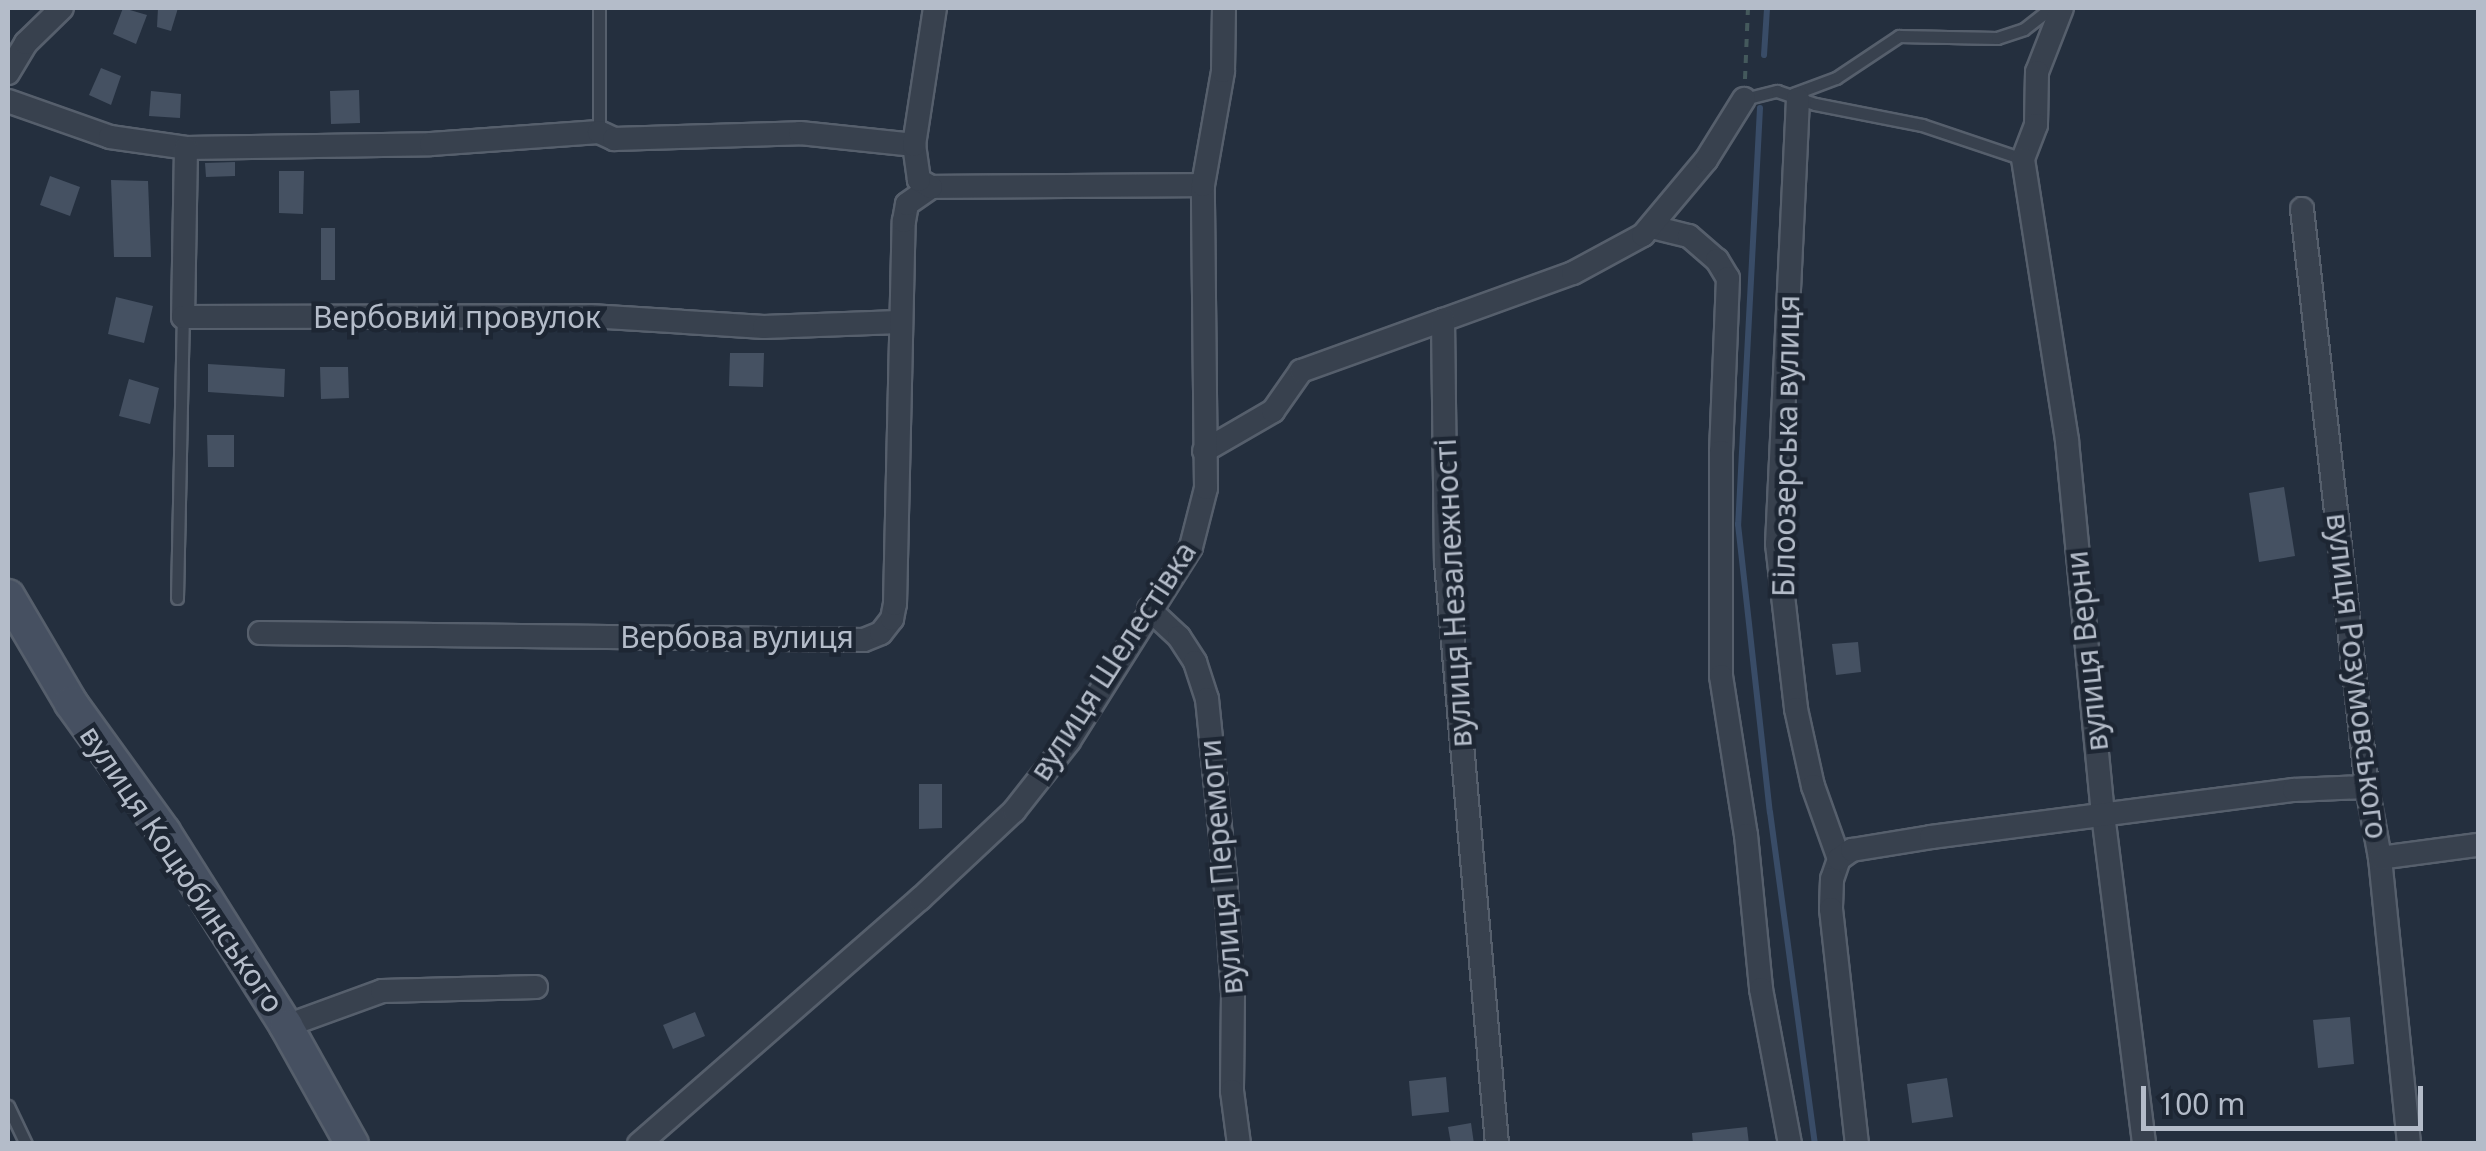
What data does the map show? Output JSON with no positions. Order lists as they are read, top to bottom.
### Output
{
  "streets": {
    "street": [
      "Вербовий провулок",
      "Білоозерська вулиця",
      "вулиця Незалежності",
      "Вербова вулиця",
      "вулиця Верни",
      "вулиця Шелестівка",
      "вулиця Розумовського",
      "вулиця Перемоги",
      "вулиця Коцюбинського"
    ]
  },
  "crossings": [
    ["Вербовий провулок", "Вербова вулиця"],
    ["вулиця Шелестівка", "вулиця Перемоги"]
  ],
  "scale_bar": "100 m"
}
